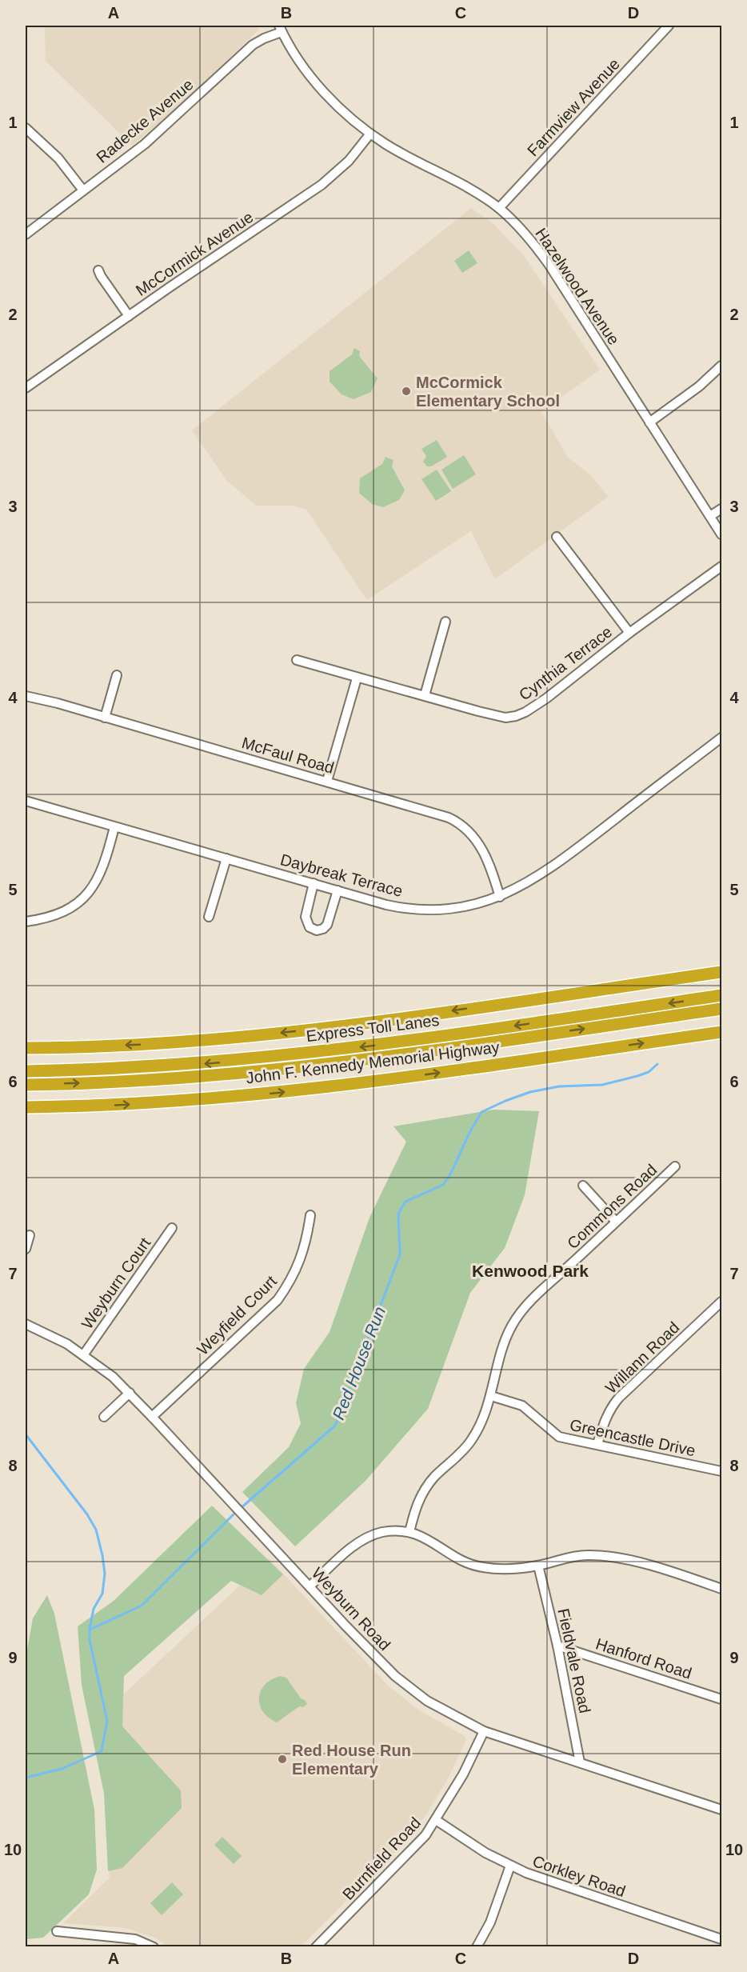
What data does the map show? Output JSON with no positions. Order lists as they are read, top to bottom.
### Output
{
  "streets": {
    "highway": ["Express Toll Lanes", "John F. Kennedy Memorial Highway"],
    "street": [
      "Farmview Avenue",
      "Radecke Avenue",
      "McCormick Avenue",
      "Hazelwood Avenue",
      "Cynthia Terrace",
      "McFaul Road",
      "Daybreak Terrace",
      "Commons Road",
      "Weyburn Court",
      "Weyfield Court",
      "Willann Road",
      "Greencastle Drive",
      "Weyburn Road",
      "Hanford Road",
      "Fieldvale Road",
      "Burnfield Road",
      "Corkley Road"
    ]
  },
  "crossings": [
    ["Farmview Avenue", "Hazelwood Avenue"],
    ["Radecke Avenue", "Hazelwood Avenue"],
    ["McCormick Avenue", "Hazelwood Avenue"],
    ["McFaul Road", "Daybreak Terrace"],
    ["Commons Road", "Greencastle Drive"],
    ["Weyburn Court", "Weyburn Road"],
    ["Weyfield Court", "Weyburn Road"],
    ["Willann Road", "Greencastle Drive"],
    ["Weyburn Road", "Fieldvale Road"],
    ["Weyburn Road", "Burnfield Road"],
    ["Hanford Road", "Fieldvale Road"],
    ["Burnfield Road", "Corkley Road"]
  ],
  "districts": ["Kenwood Park"],
  "water": ["Red House Run"],
  "places": ["McCormick Elementary School", "Red House Run Elementary"],
  "grid": {
    "columns": [
      "A",
      "B",
      "C",
      "D"
    ],
    "rows": [
      "1",
      "2",
      "3",
      "4",
      "5",
      "6",
      "7",
      "8",
      "9",
      "10"
    ]
  }
}
